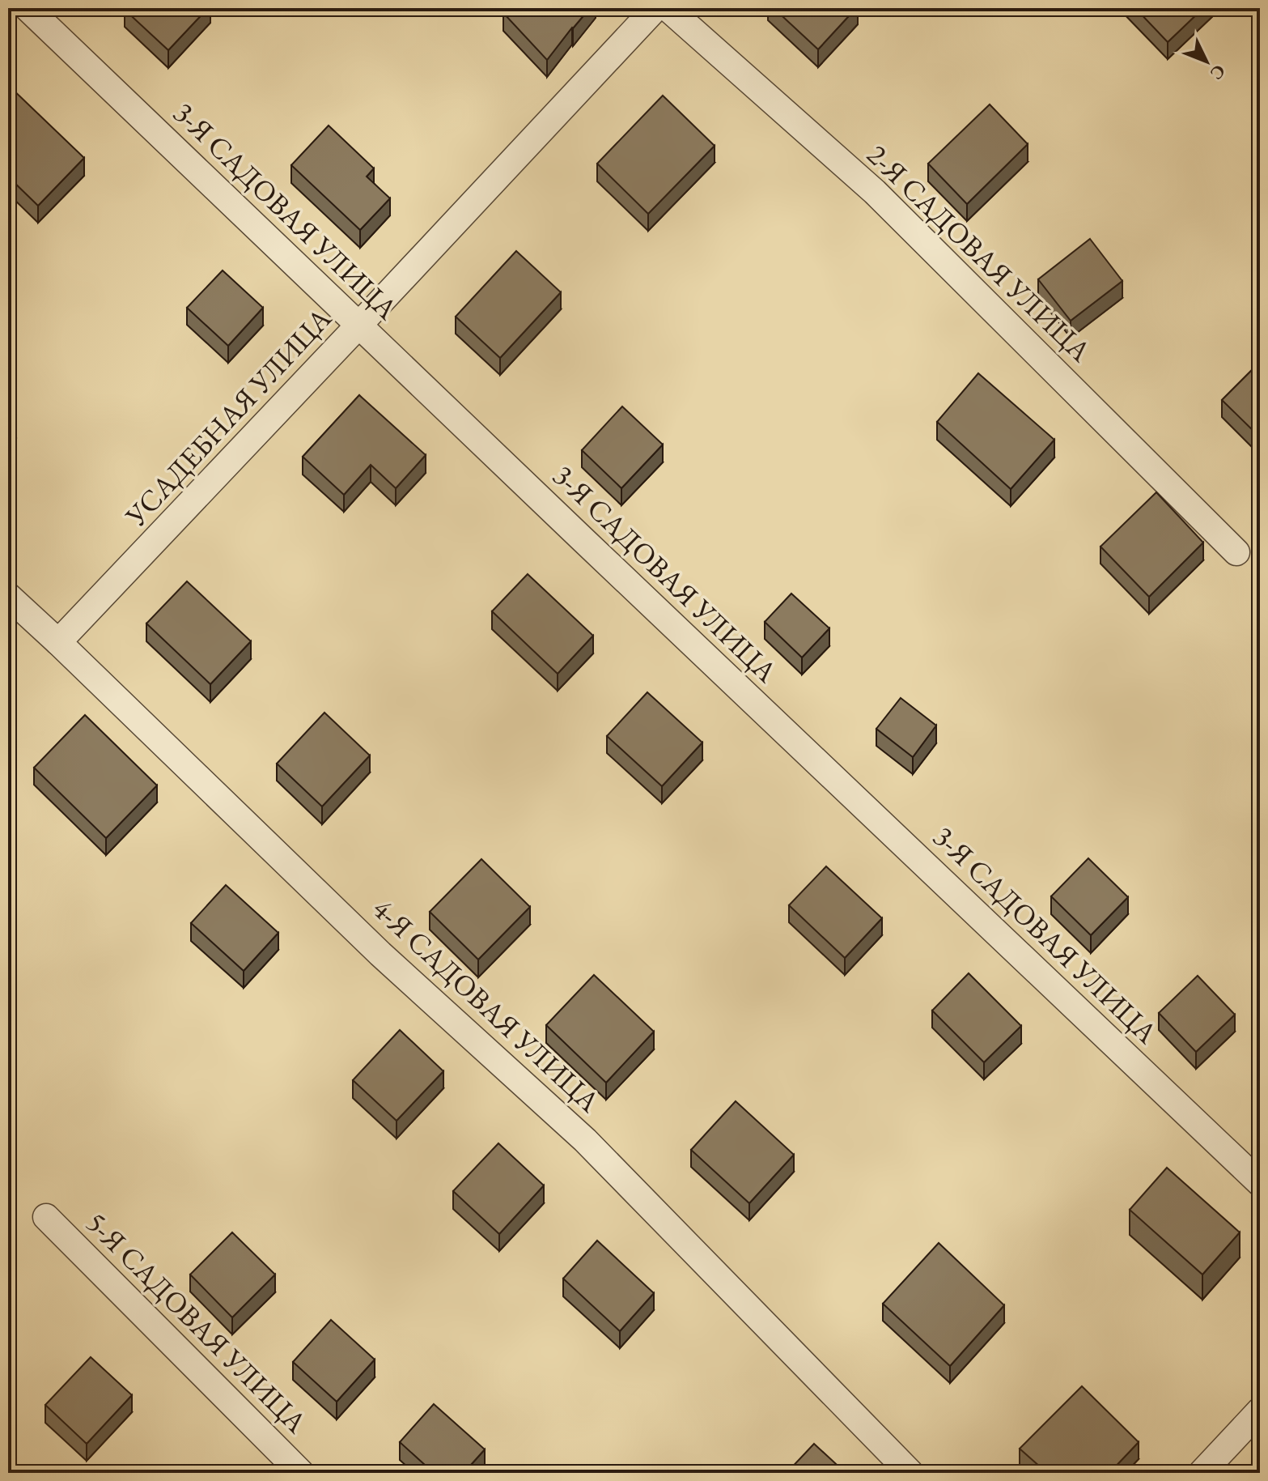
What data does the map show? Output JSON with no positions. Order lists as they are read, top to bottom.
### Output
{
  "streets": {
    "street": [
      "3-Я САДОВАЯ УЛИЦА",
      "2-Я САДОВАЯ УЛИЦА",
      "УСАДЕБНАЯ УЛИЦА",
      "4-Я САДОВАЯ УЛИЦА",
      "5-Я САДОВАЯ УЛИЦА"
    ]
  },
  "crossings": [
    ["3-Я САДОВАЯ УЛИЦА", "УСАДЕБНАЯ УЛИЦА"],
    ["УСАДЕБНАЯ УЛИЦА", "4-Я САДОВАЯ УЛИЦА"]
  ],
  "north": "bottom right"
}
